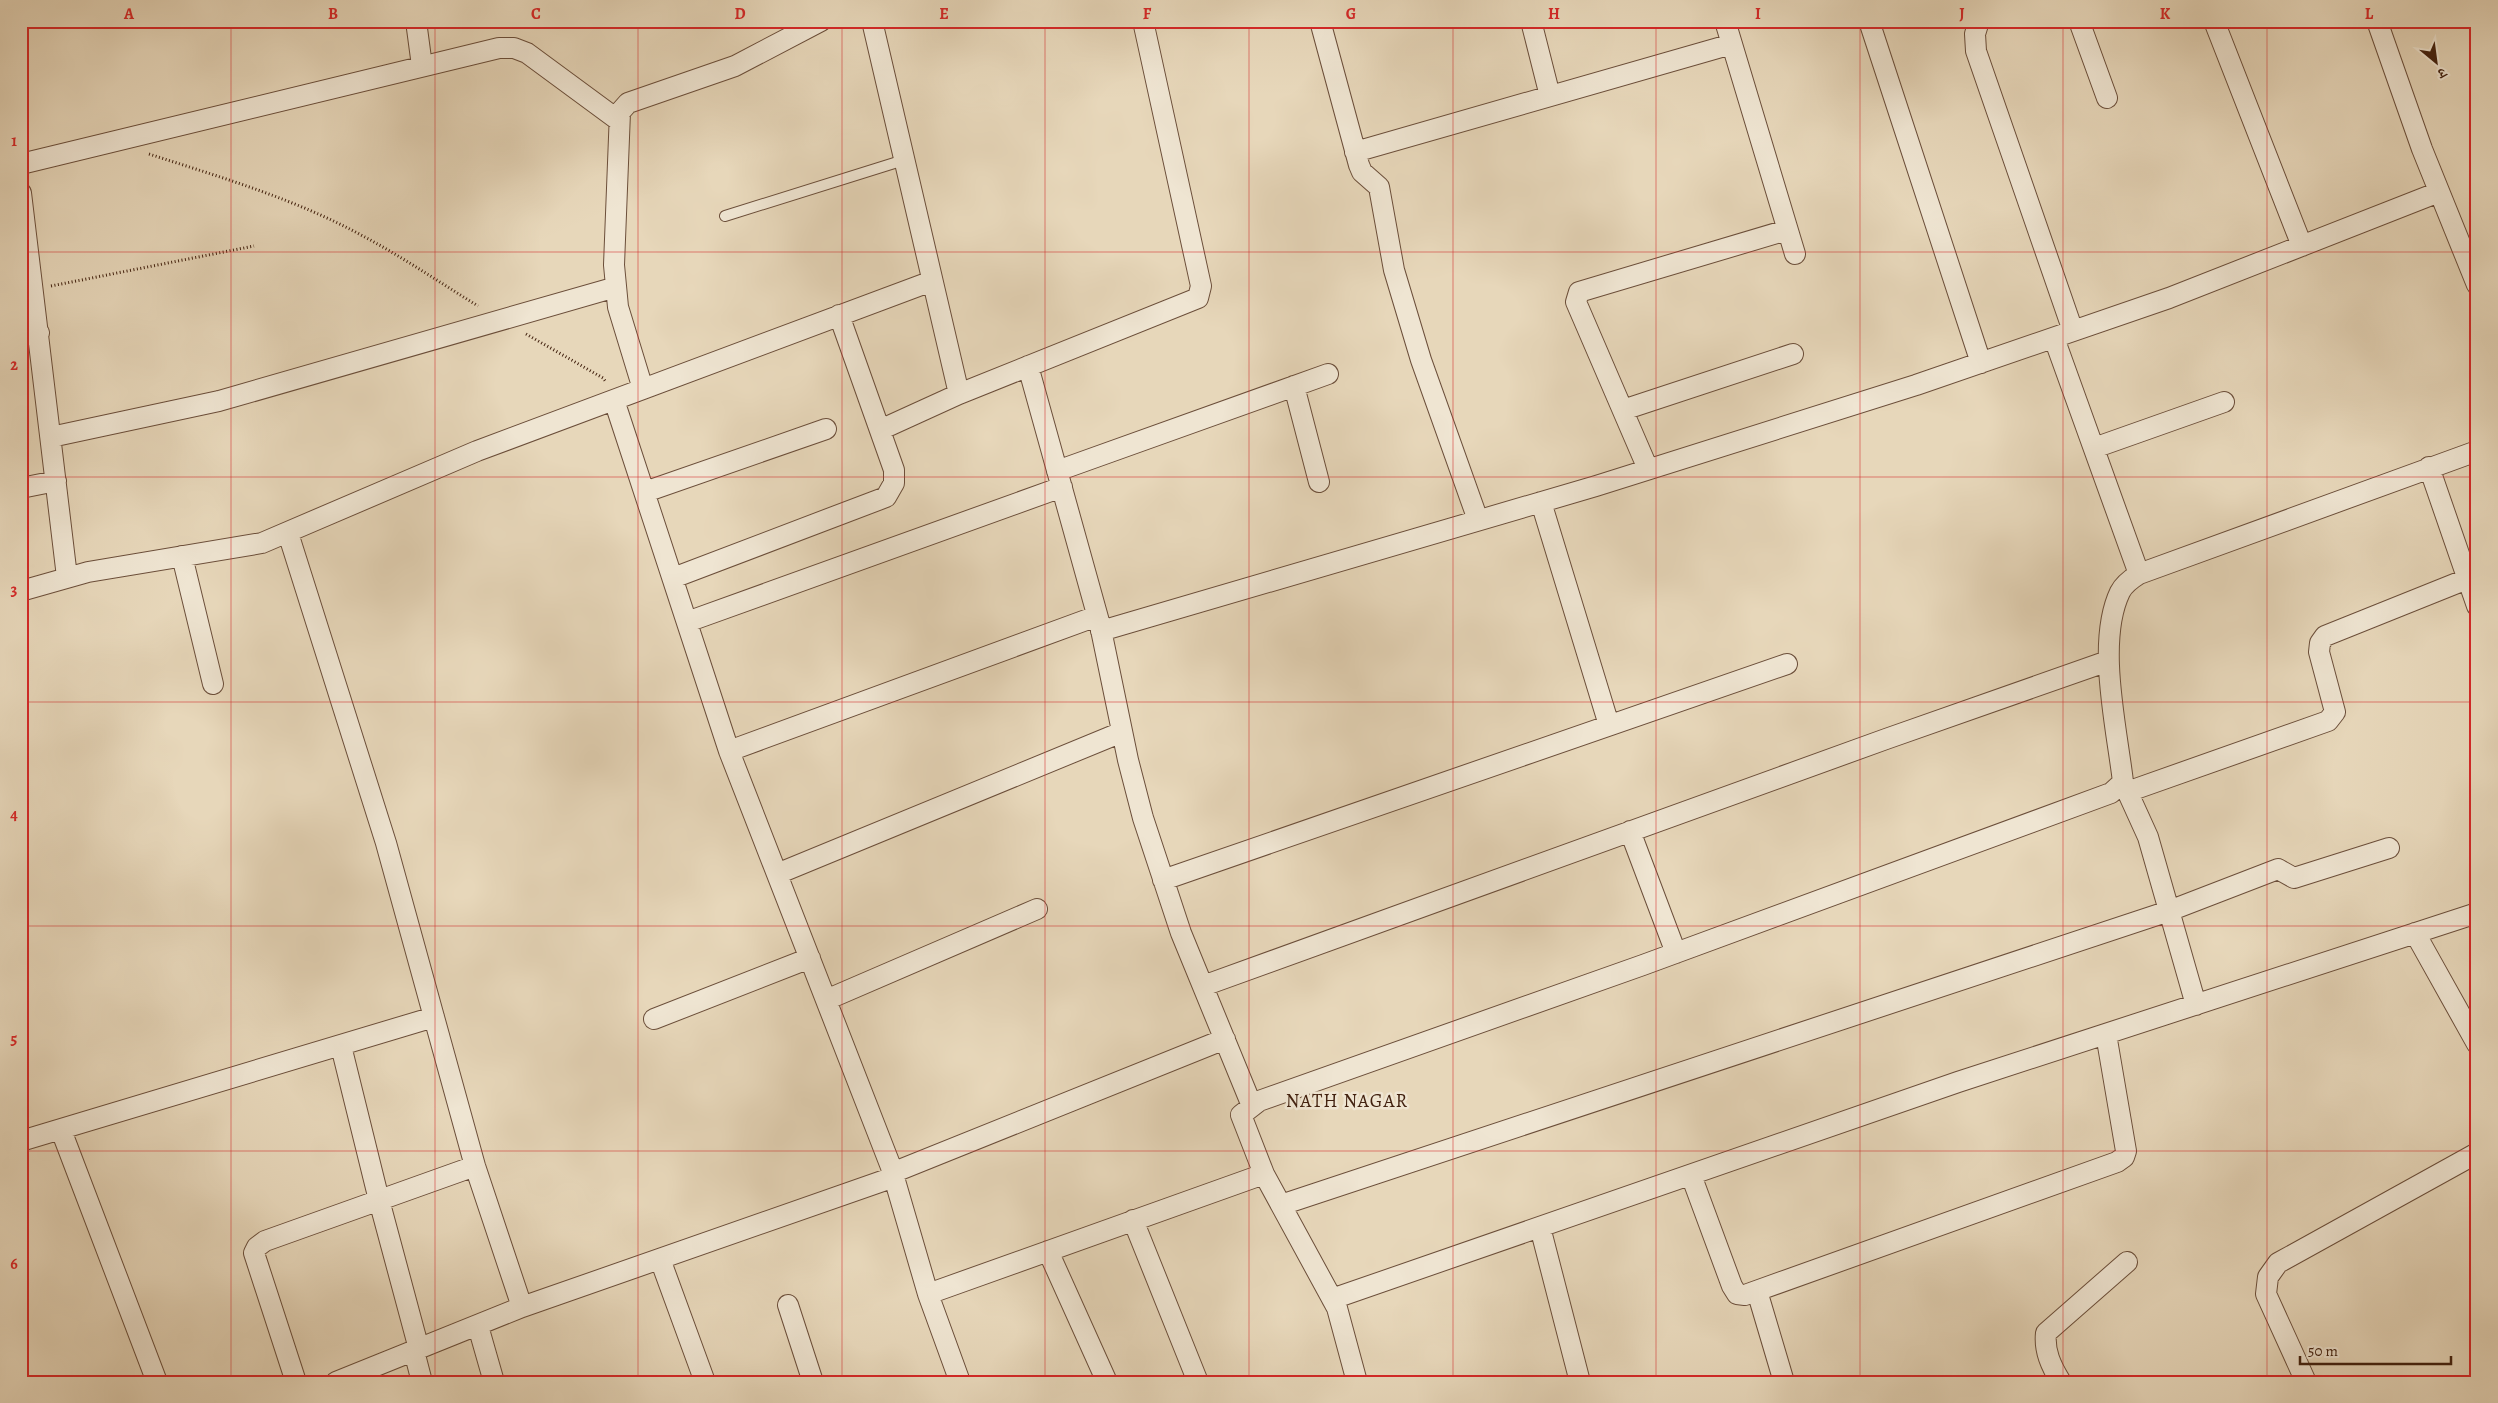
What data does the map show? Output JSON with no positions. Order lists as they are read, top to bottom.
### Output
{
  "districts": ["NATH NAGAR"],
  "scale_bar": "50 m",
  "north": "bottom right",
  "grid": {
    "columns": [
      "A",
      "B",
      "C",
      "D",
      "E",
      "F",
      "G",
      "H",
      "I",
      "J",
      "K",
      "L"
    ],
    "rows": [
      "1",
      "2",
      "3",
      "4",
      "5",
      "6"
    ]
  }
}
